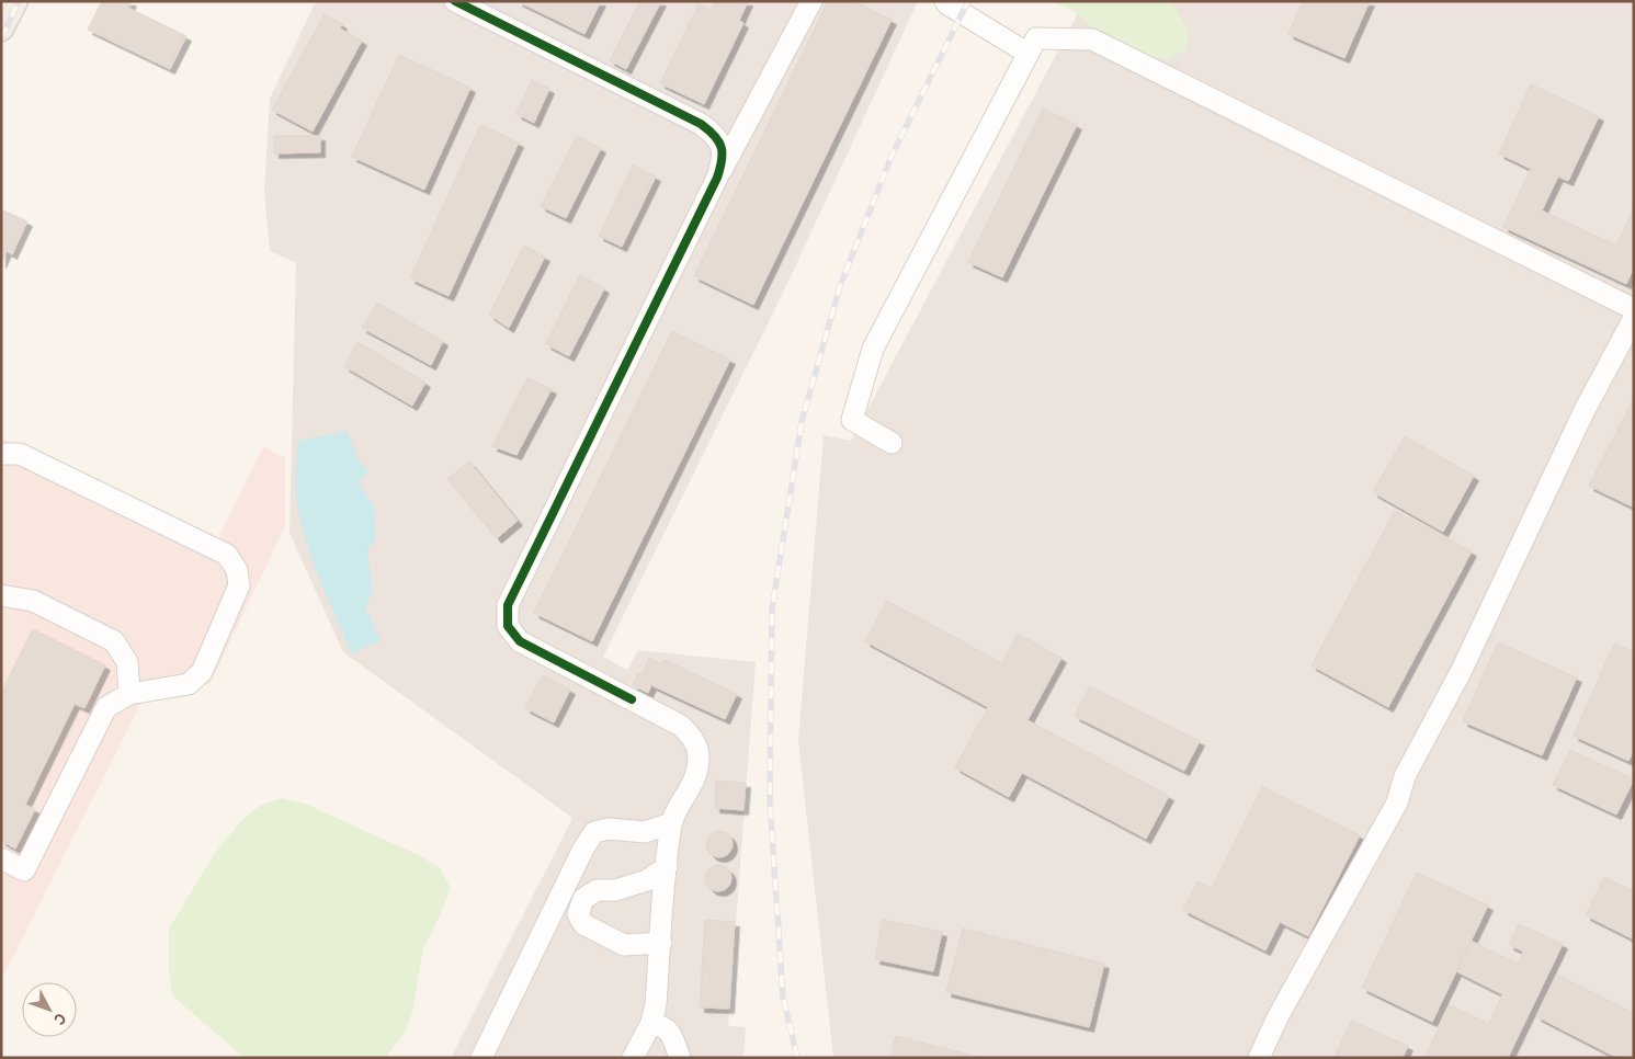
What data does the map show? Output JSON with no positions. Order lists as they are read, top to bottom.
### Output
{
  "north": "bottom right"
}
